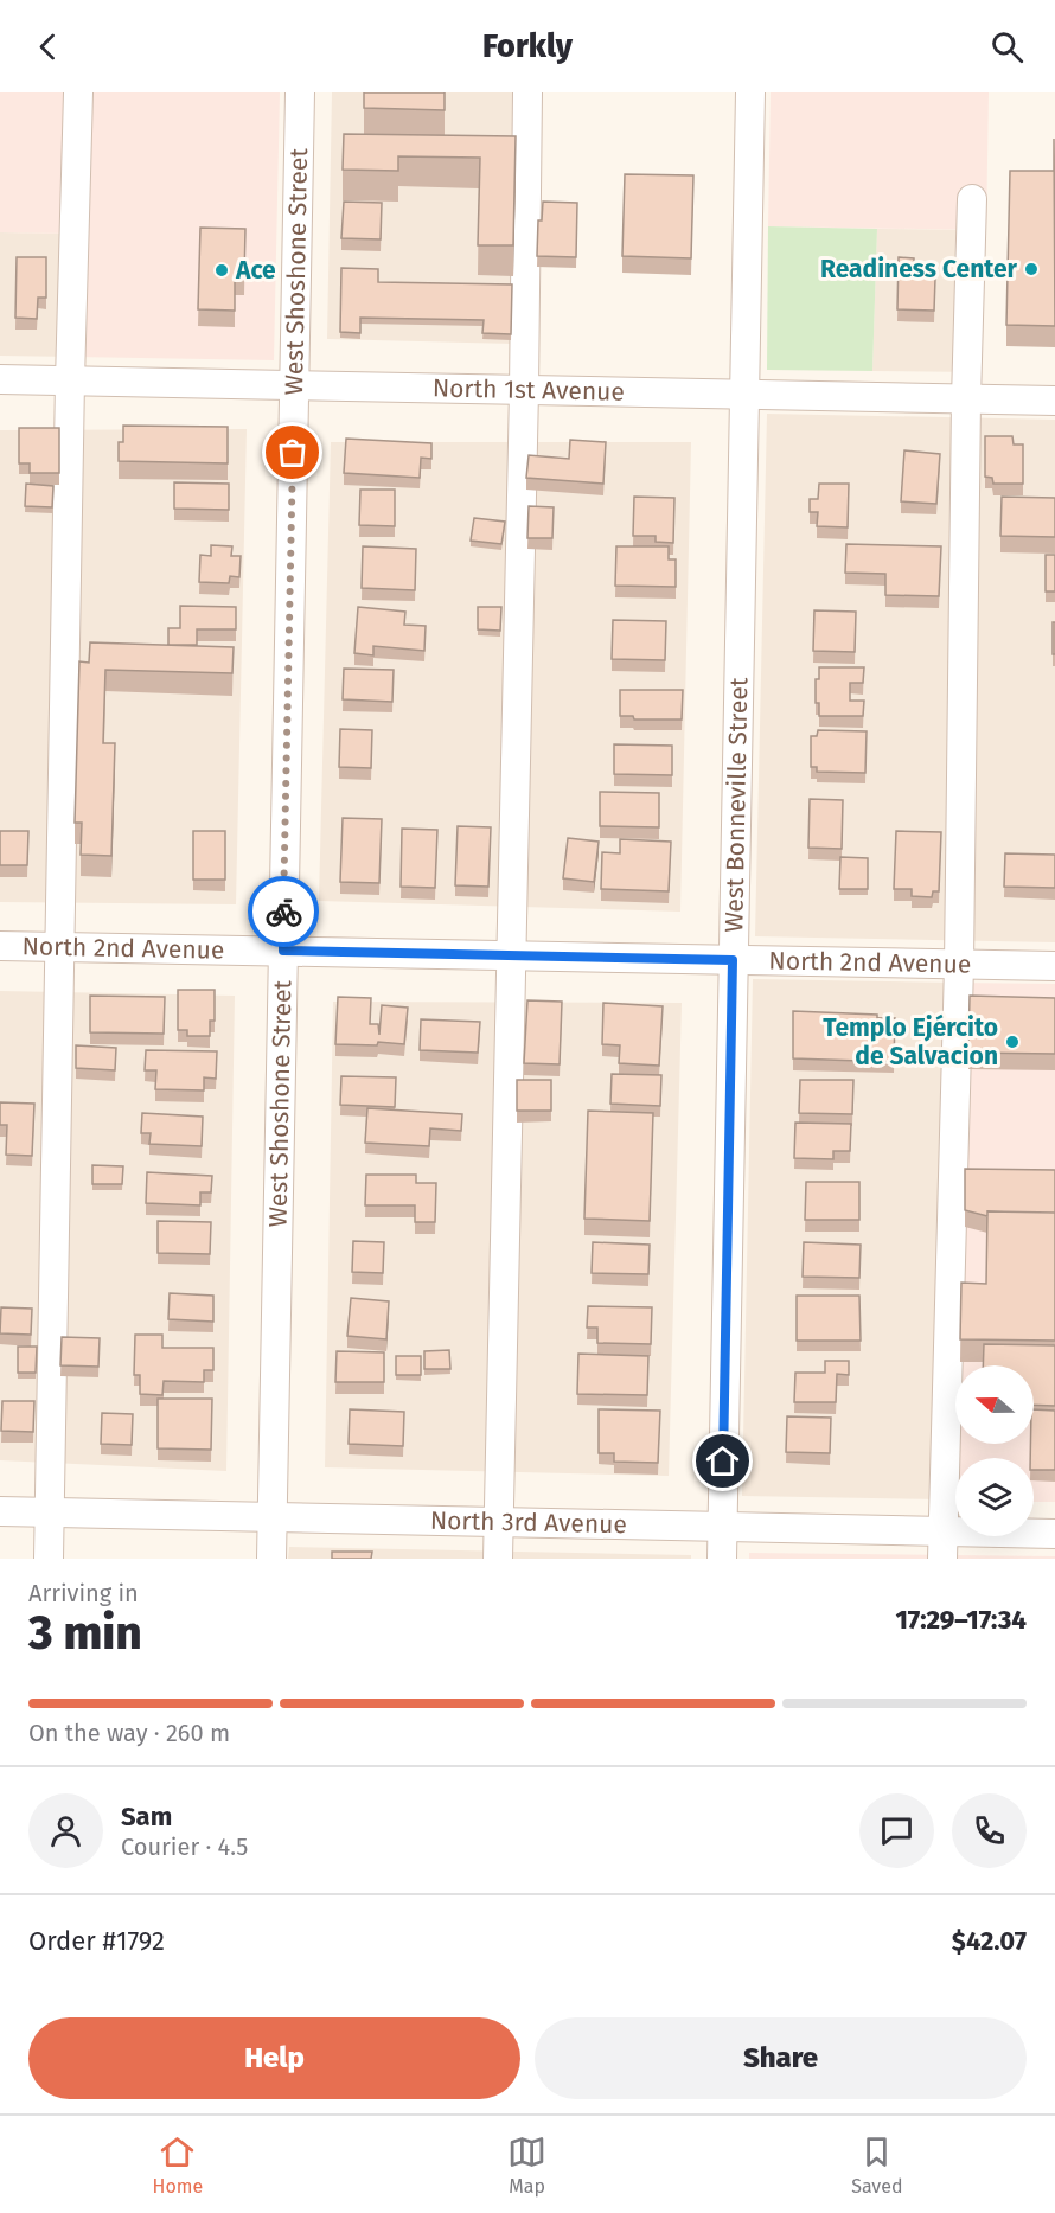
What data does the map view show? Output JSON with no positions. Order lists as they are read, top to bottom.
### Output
{
  "streets": {
    "street": [
      "West Shoshone Street",
      "North 1st Avenue",
      "West Bonneville Street",
      "North 2nd Avenue",
      "North 3rd Avenue"
    ]
  },
  "crossings": [
    ["West Shoshone Street", "North 1st Avenue"],
    ["West Shoshone Street", "North 2nd Avenue"],
    ["West Shoshone Street", "North 3rd Avenue"],
    ["North 1st Avenue", "West Bonneville Street"],
    ["West Bonneville Street", "North 2nd Avenue"],
    ["West Bonneville Street", "North 3rd Avenue"]
  ],
  "places": ["Readiness Center", "Ace", "Templo Ejército de Salvacion"],
  "north": "left",
  "page": {
    "header": "Forkly",
    "heading": ["3 min", "Arriving in", "17:29–17:34"],
    "panel": [
      "Sam",
      "Courier · 4.5",
      "Order #1792",
      "$42.07"
    ],
    "bar": "On the way · 260 m",
    "buttons": ["Help", "Share"],
    "tabs": ["Home", "Map", "Saved"]
  }
}
